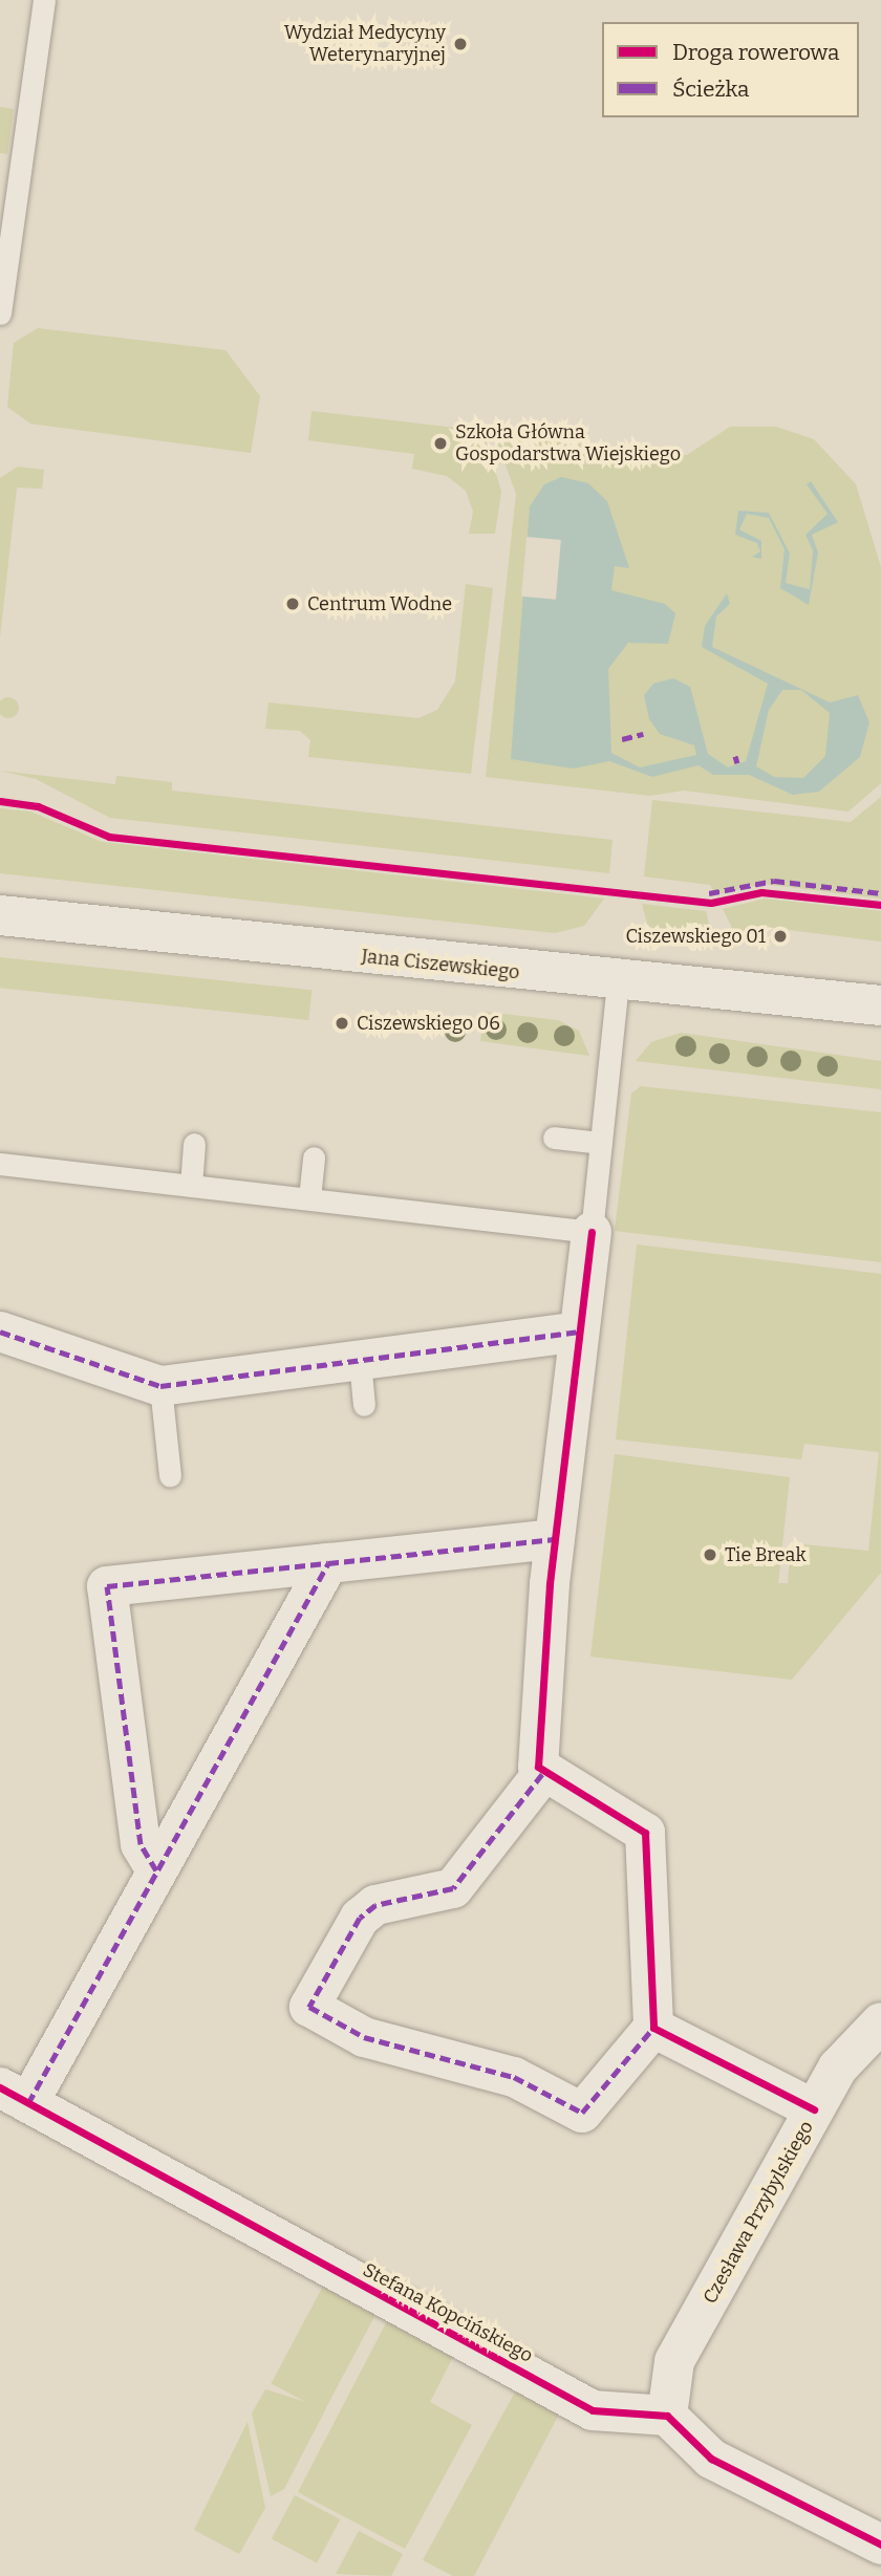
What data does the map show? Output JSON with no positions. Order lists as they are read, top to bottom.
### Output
{
  "streets": {
    "street": ["Jana Ciszewskiego", "Czesława Przybylskiego", "Stefana Kopcińskiego"]
  },
  "crossings": [
    ["Czesława Przybylskiego", "Stefana Kopcińskiego"]
  ],
  "places": [
    "Wydział Medycyny Weterynaryjnej",
    "Szkoła Główna Gospodarstwa Wiejskiego",
    "Centrum Wodne",
    "Ciszewskiego 01",
    "Ciszewskiego 06",
    "Tie Break"
  ],
  "legend": ["Droga rowerowa", "Ścieżka"]
}
